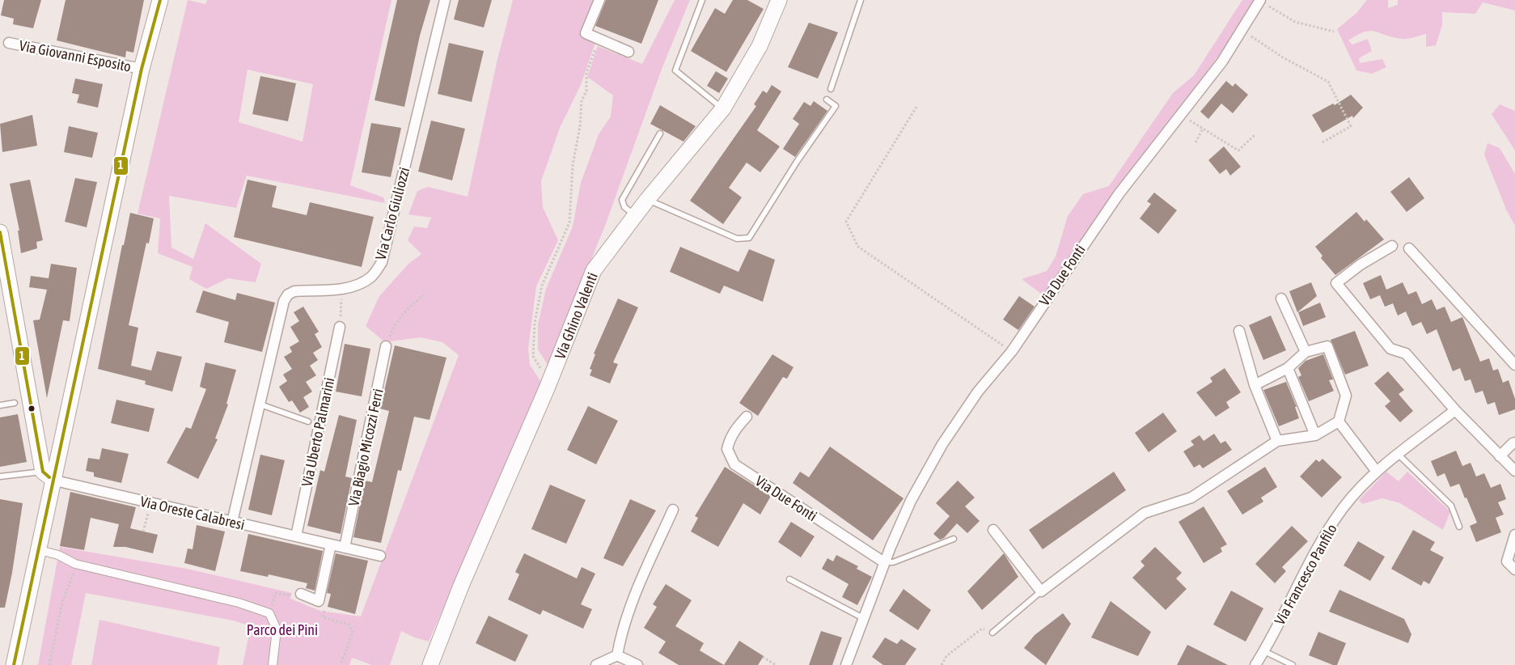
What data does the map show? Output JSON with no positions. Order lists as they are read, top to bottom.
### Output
{
  "streets": {
    "main road": ["Via Ghino Valenti"],
    "street": [
      "Via Giovanni Esposito",
      "Via Carlo Giuliozzi",
      "Via Due Fonti",
      "Via Uberto Palmarini",
      "Via Biagio Micozzi Ferri",
      "Via Oreste Calabresi",
      "Via Francesco Panfilo"
    ]
  },
  "crossings": [
    ["Via Carlo Giuliozzi", "Via Oreste Calabresi"],
    ["Via Uberto Palmarini", "Via Oreste Calabresi"],
    ["Via Biagio Micozzi Ferri", "Via Oreste Calabresi"]
  ],
  "parks": ["Parco dei Pini"],
  "lines": ["transit line 1"]
}
